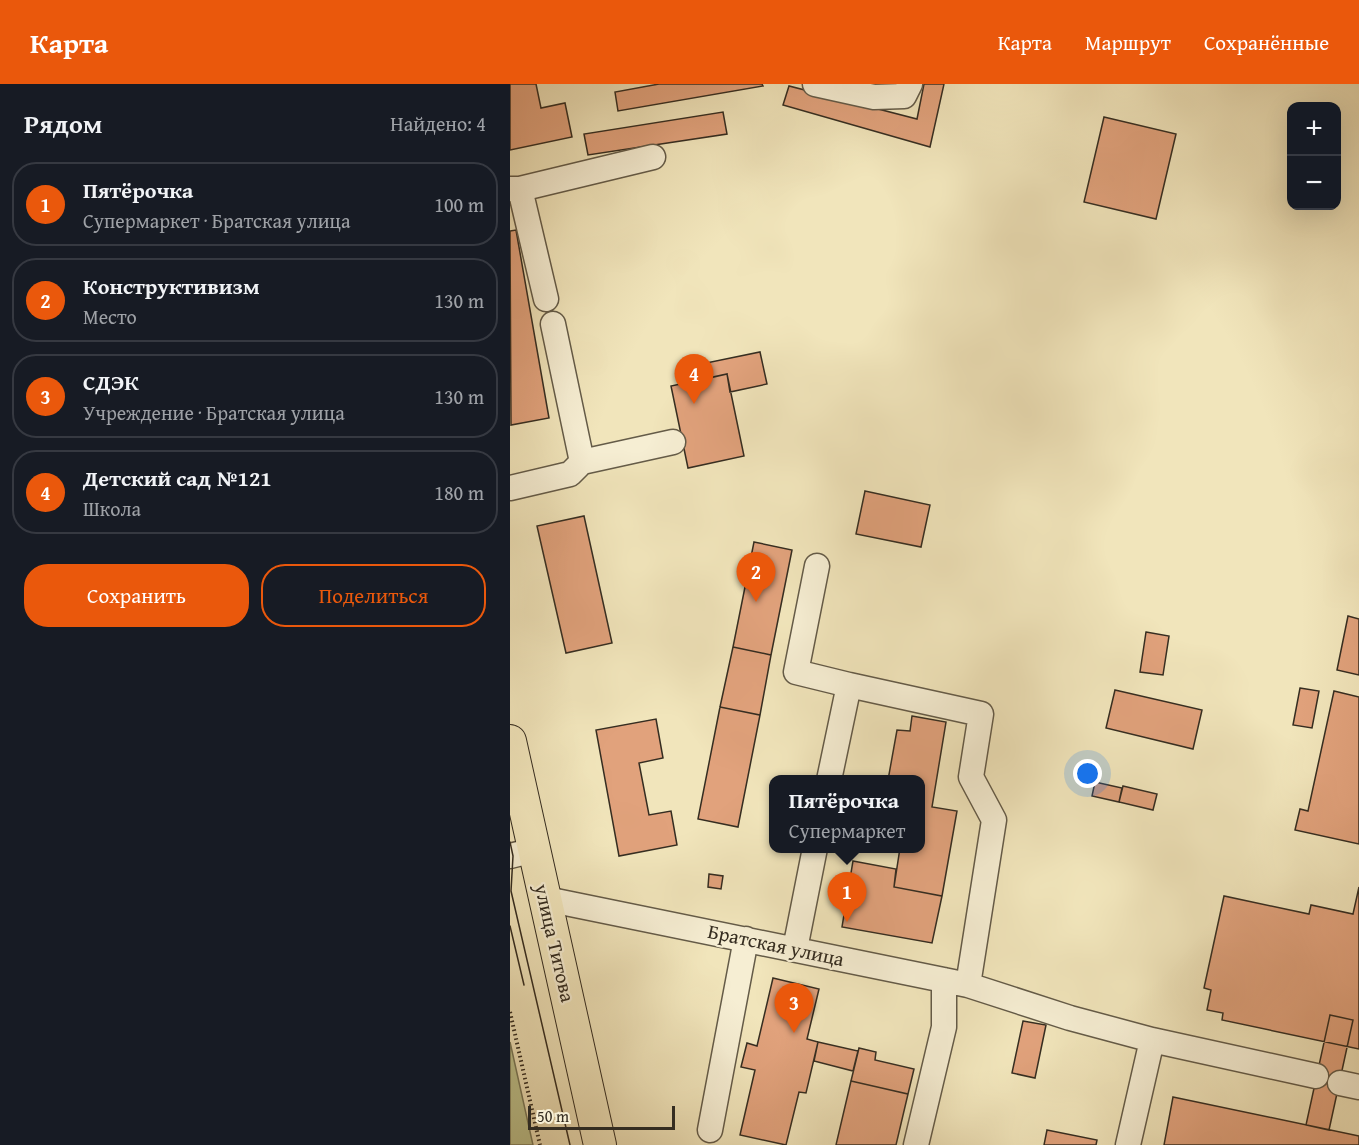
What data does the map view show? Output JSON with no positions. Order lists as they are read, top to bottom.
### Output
{
  "streets": {
    "main road": ["улица Титова"],
    "street": ["Братская улица"]
  },
  "crossings": [
    ["улица Титова", "Братская улица"]
  ],
  "scale_bar": "50 m",
  "page": {
    "header": "Карта",
    "nav": ["Карта", "Маршрут", "Сохранённые"],
    "heading": ["Рядом", "Найдено: 4"],
    "map_buttons": ["+", "−"],
    "list": [
      {
        "mark": "1",
        "name": "Пятёрочка",
        "note": "Супермаркет · Братская улица",
        "value": "100 m"
      },
      {
        "mark": "2",
        "name": "Конструктивизм",
        "note": "Место",
        "value": "130 m"
      },
      {
        "mark": "3",
        "name": "СДЭК",
        "note": "Учреждение · Братская улица",
        "value": "130 m"
      },
      {
        "mark": "4",
        "name": "Детский сад №121",
        "note": "Школа",
        "value": "180 m"
      }
    ],
    "pins": [
      "4",
      "2",
      "1",
      "3"
    ],
    "buttons": ["Сохранить", "Поделиться"],
    "popup": ["Пятёрочка", "Супермаркет"],
    "scale": "50 m"
  }
}
